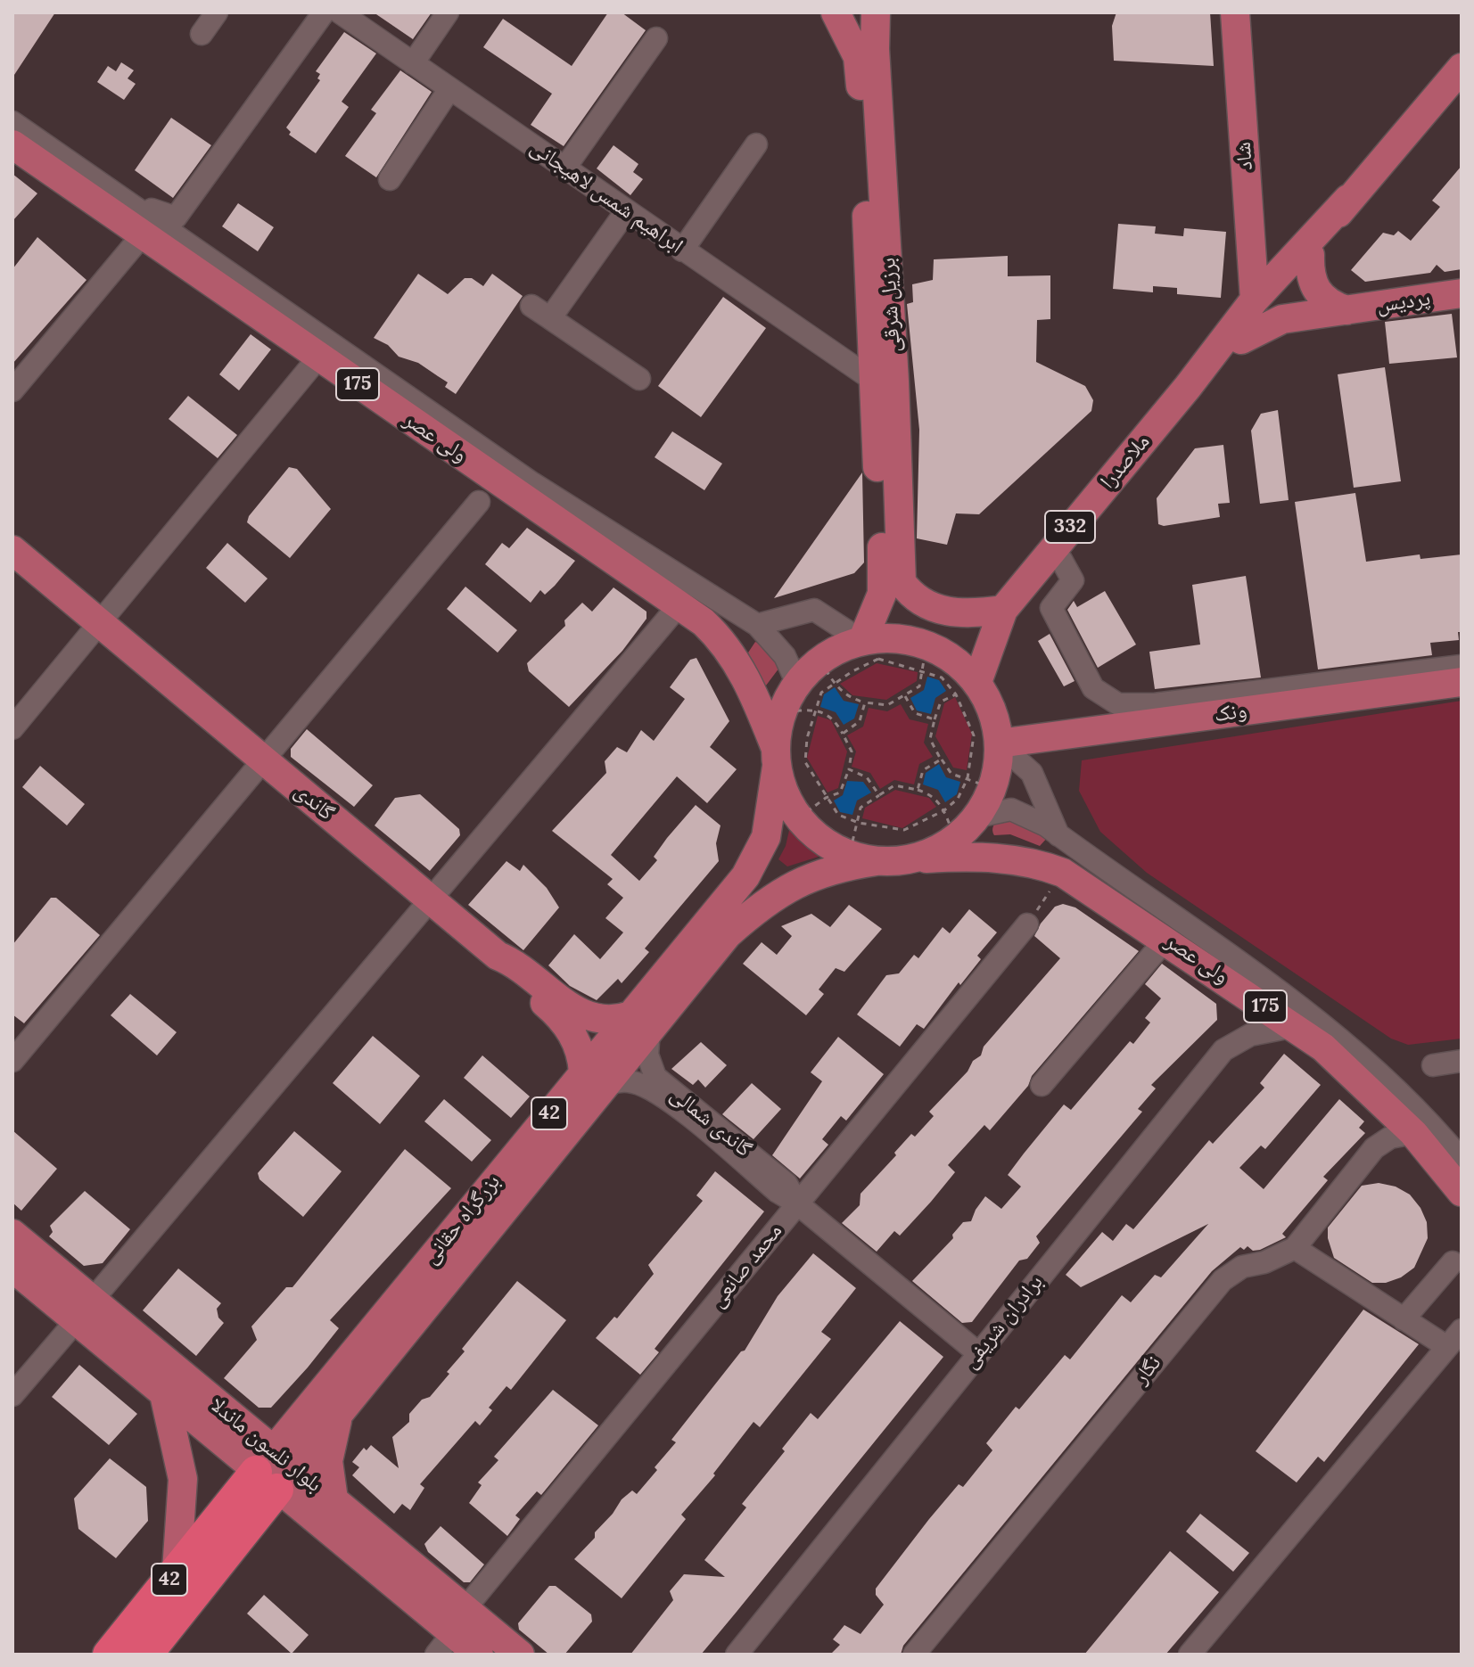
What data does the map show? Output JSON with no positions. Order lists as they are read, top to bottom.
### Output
{
  "streets": {
    "highway": ["42", "بزرگراه حقانی"],
    "main road": [
      "شاد",
      "پردیس",
      "برزیل شرقی",
      "175",
      "ولی عصر",
      "ملاصدرا",
      "332",
      "ونک",
      "گاندی",
      "بلوار نلسون ماندلا"
    ],
    "street": [
      "ابراهیم شمس لاهیجانی",
      "گاندی شمالی",
      "محمد صانعی",
      "برادران شریفی",
      "نگار"
    ]
  },
  "crossings": [
    ["شاد", "ملاصدرا"],
    ["ابراهیم شمس لاهیجانی", "برزیل شرقی"],
    ["پردیس", "ملاصدرا"],
    ["برزیل شرقی", "ملاصدرا"],
    ["برزیل شرقی", "بزرگراه حقانی"],
    ["ولی عصر", "بزرگراه حقانی"],
    ["ولی عصر", "برادران شریفی"],
    ["ولی عصر", "نگار"],
    ["گاندی", "گاندی شمالی"],
    ["گاندی", "بزرگراه حقانی"],
    ["گاندی شمالی", "بزرگراه حقانی"],
    ["گاندی شمالی", "محمد صانعی"],
    ["گاندی شمالی", "برادران شریفی"],
    ["بزرگراه حقانی", "بلوار نلسون ماندلا"],
    ["محمد صانعی", "بلوار نلسون ماندلا"]
  ]
}
